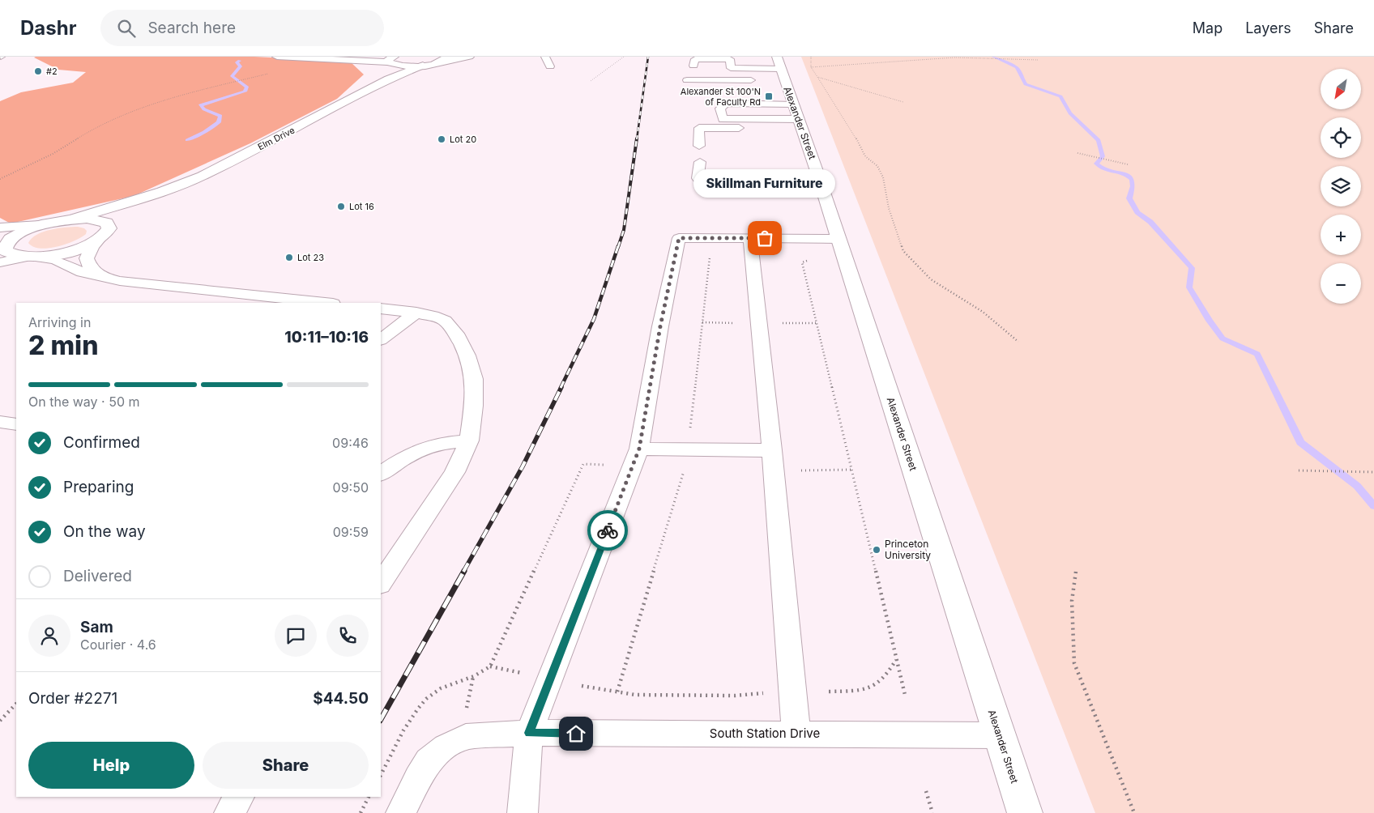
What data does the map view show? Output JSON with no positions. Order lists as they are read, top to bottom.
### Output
{
  "streets": {
    "street": ["Alexander Street", "Elm Drive"],
    "lane": ["South Station Drive"]
  },
  "crossings": [
    ["Alexander Street", "South Station Drive"]
  ],
  "places": {
    "other": [
      "#2",
      "Lot 20",
      "Lot 16",
      "Skillman Furniture",
      "Lot 23",
      "Princeton University"
    ],
    "transit": ["Alexander St 100'N of Faculty Rd"]
  },
  "north": "bottom left",
  "page": {
    "header": "Dashr",
    "search": "Search here",
    "nav": ["Map", "Layers", "Share"],
    "map_buttons": ["+", "−"],
    "bubble": "Skillman Furniture",
    "heading": ["2 min", "Arriving in", "10:11–10:16"],
    "panel": [
      "Sam",
      "Courier · 4.6",
      "Order #2271",
      "$44.50"
    ],
    "bar": "On the way · 50 m",
    "list": [
      ["Confirmed", "09:46"],
      ["Preparing", "09:50"],
      ["On the way", "09:59"],
      "Delivered"
    ],
    "buttons": ["Help", "Share"]
  }
}
